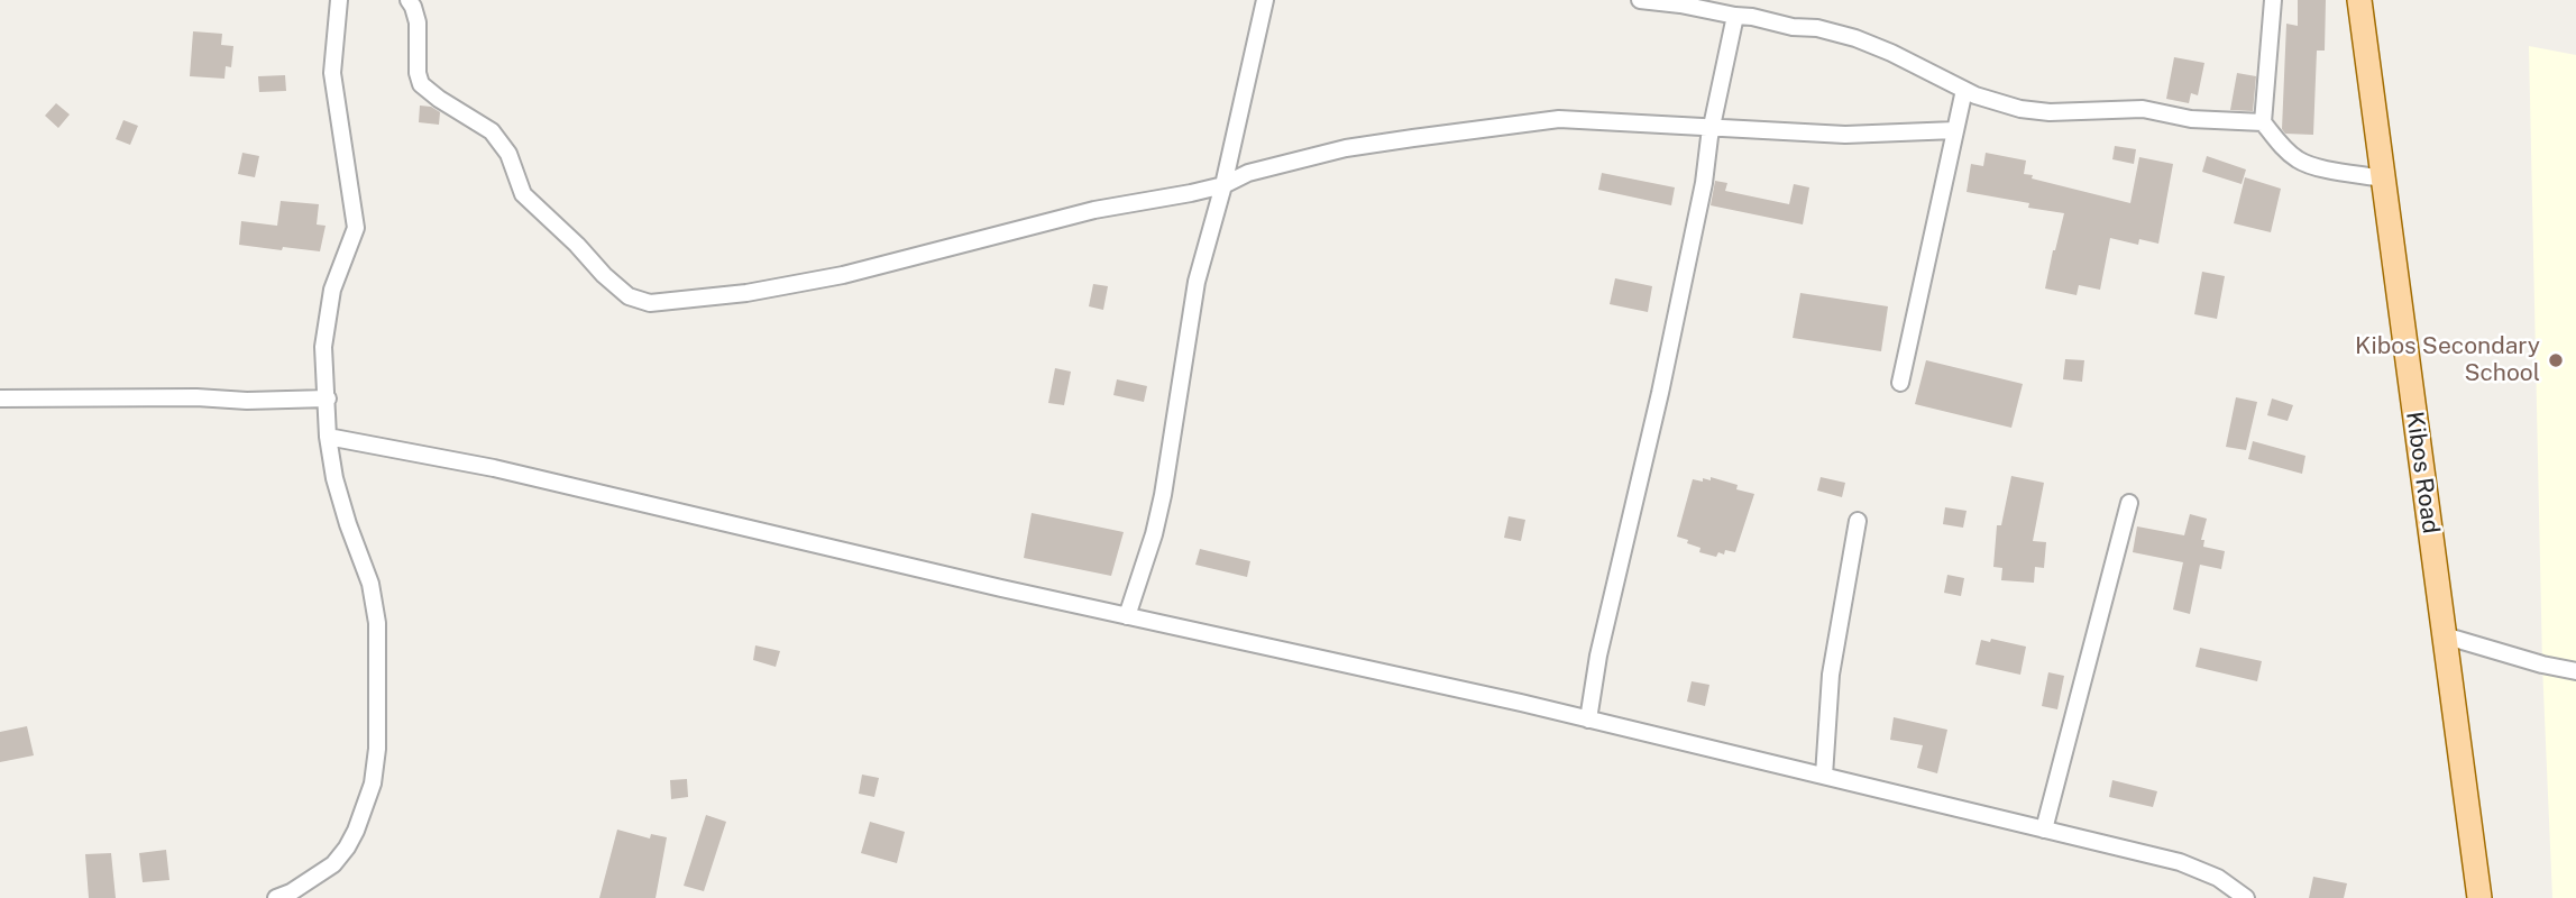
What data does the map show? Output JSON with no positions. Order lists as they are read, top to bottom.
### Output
{
  "streets": {
    "main road": ["Kibos Road"]
  },
  "places": ["Kibos Secondary School"]
}
